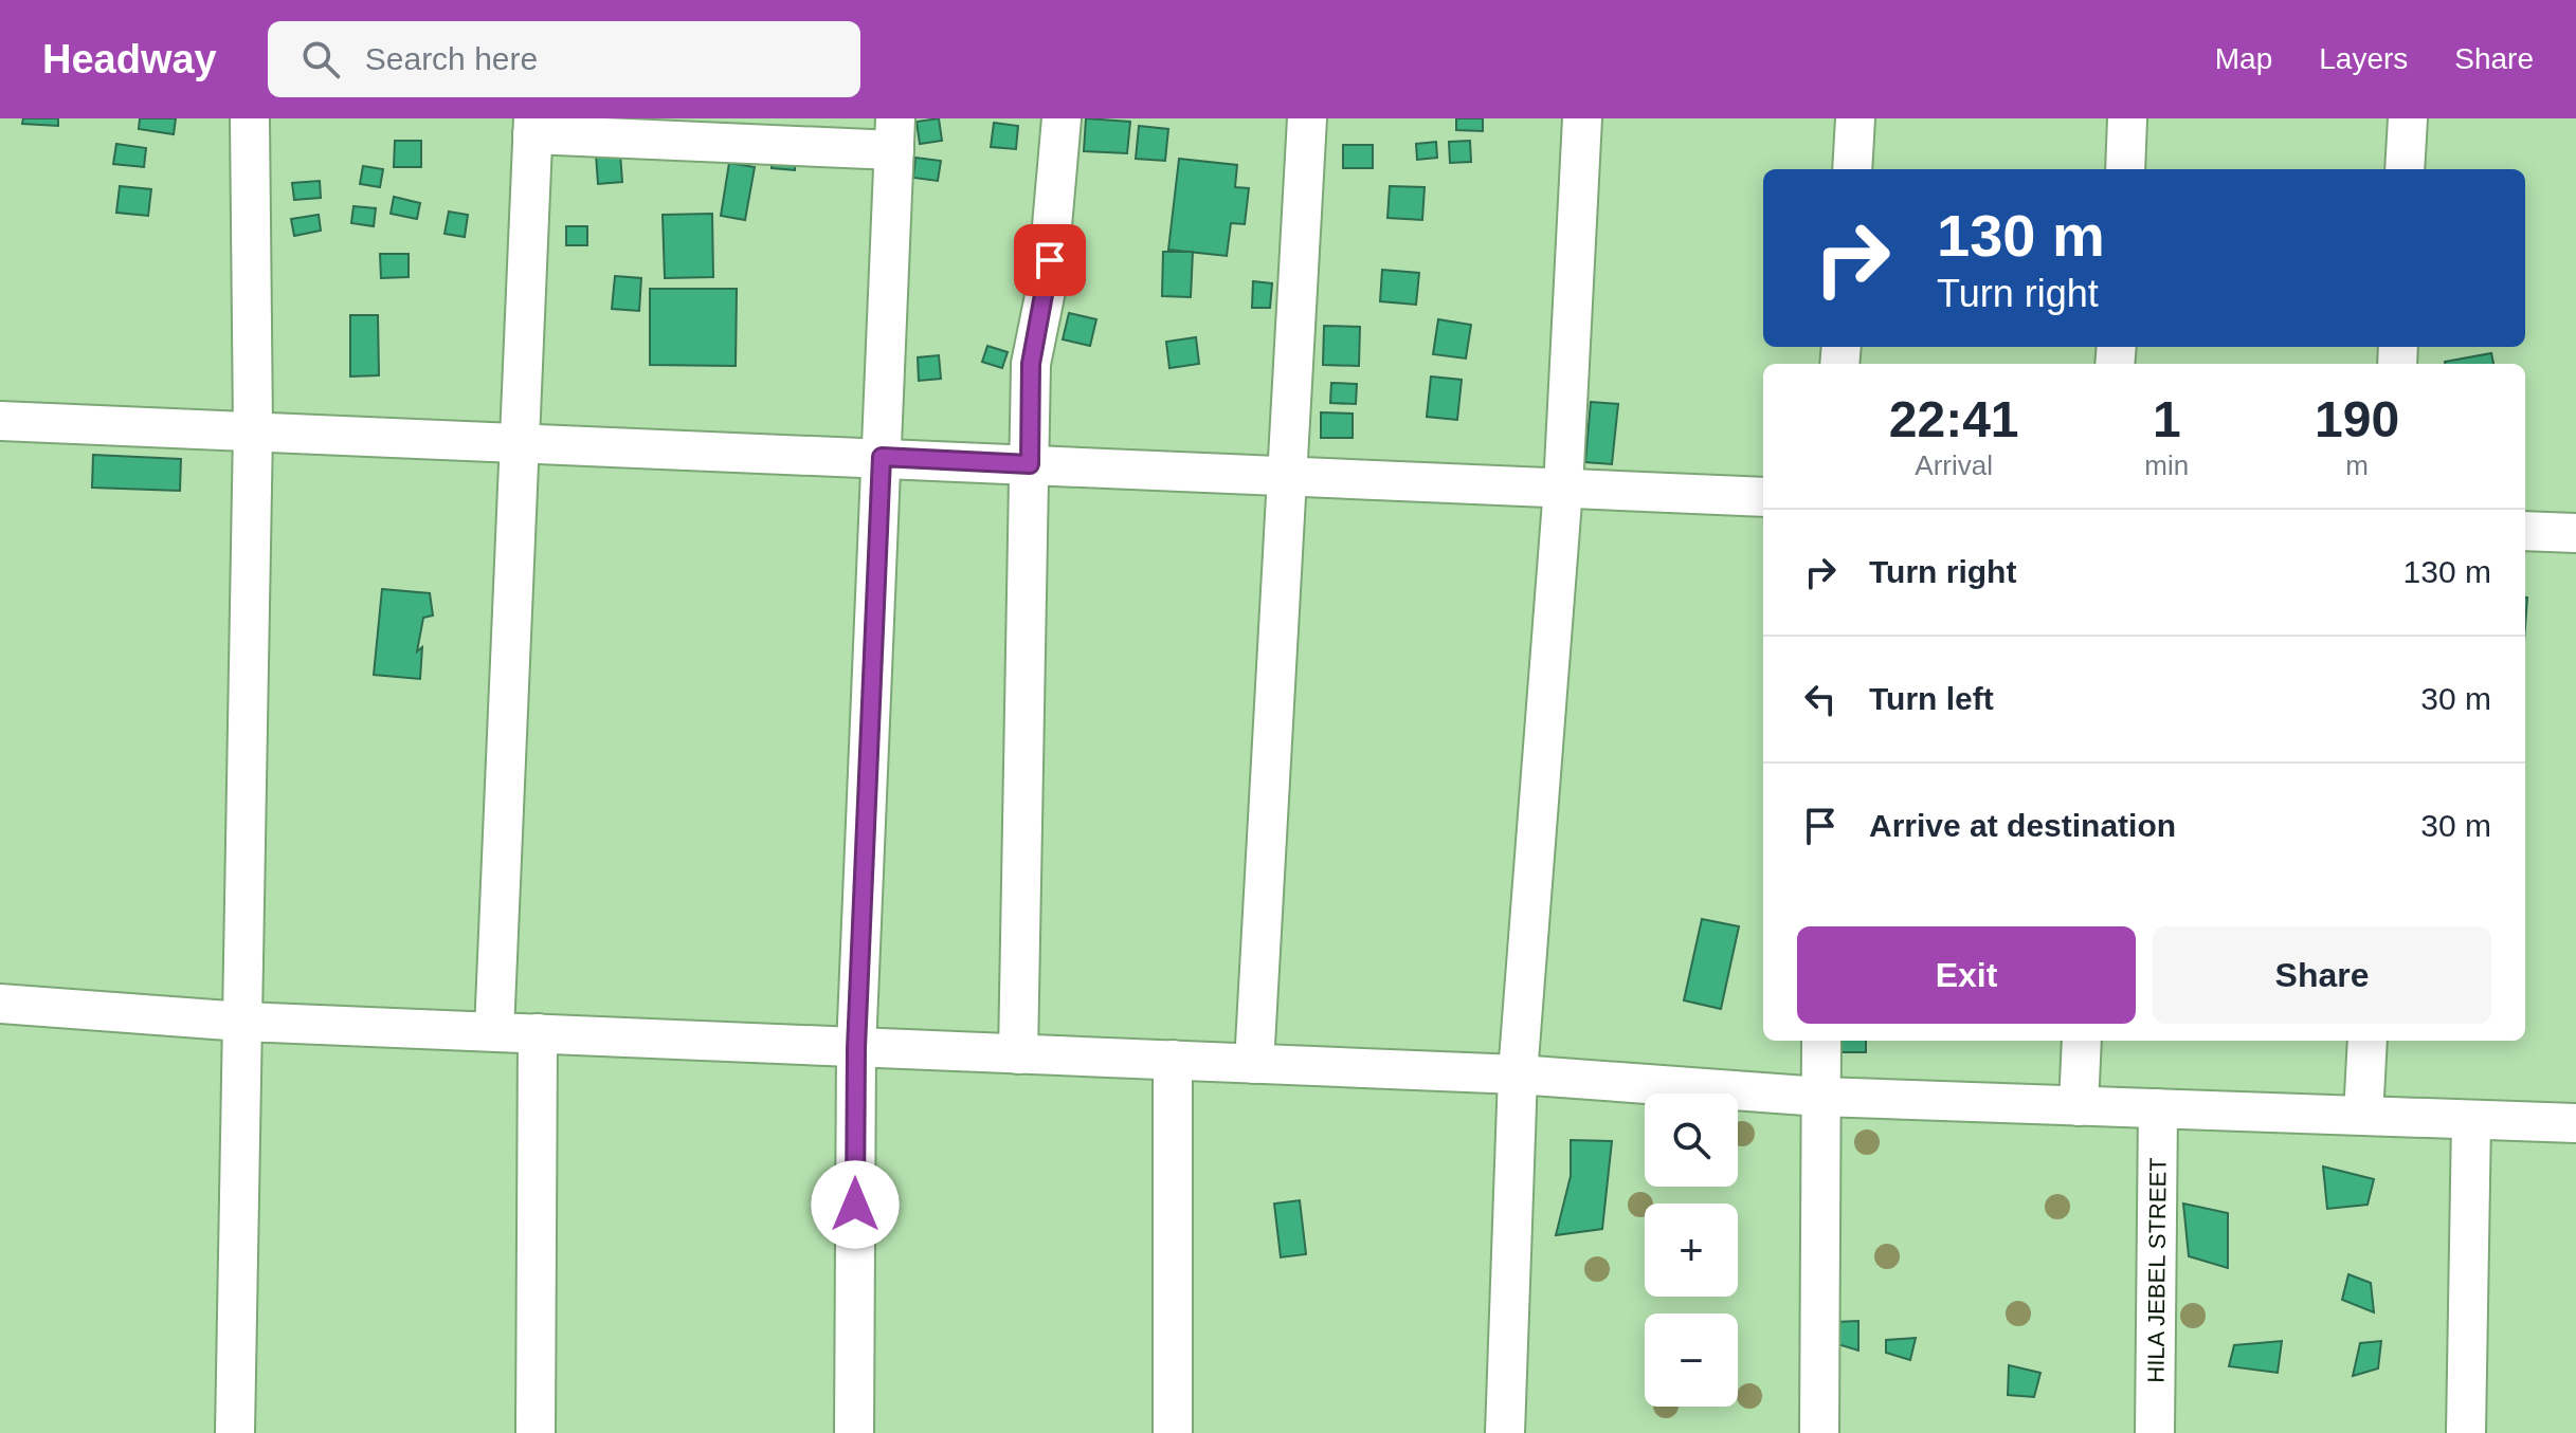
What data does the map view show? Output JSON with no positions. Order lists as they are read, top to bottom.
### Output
{
  "streets": {
    "street": ["HILA JEBEL STREET"]
  },
  "page": {
    "header": "Headway",
    "search": "Search here",
    "nav": ["Map", "Layers", "Share"],
    "turn": ["130 m", "Turn right"],
    "eta": [
      "22:41",
      "Arrival",
      "1",
      "min",
      "190",
      "m"
    ],
    "list": [
      {
        "name": "Turn right",
        "value": "130 m"
      },
      {
        "name": "Turn left",
        "value": "30 m"
      },
      {
        "name": "Arrive at destination",
        "value": "30 m"
      }
    ],
    "buttons": ["Exit", "Share"],
    "map_buttons": ["+", "−"]
  }
}
